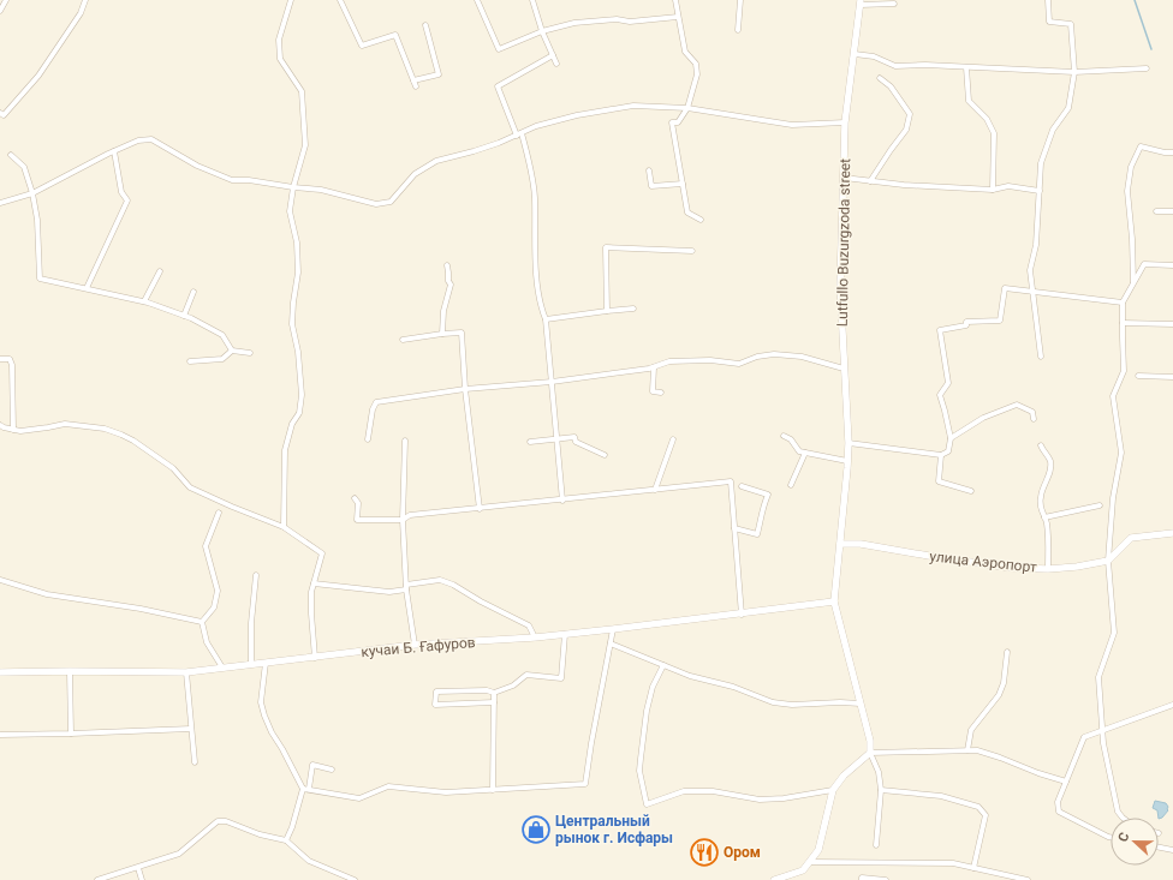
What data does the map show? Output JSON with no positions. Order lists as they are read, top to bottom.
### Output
{
  "streets": {
    "main road": ["Lutfullo Buzurgzoda street", "улица Аэропорт", "кучаи Б. Ғафуров"]
  },
  "crossings": [
    ["Lutfullo Buzurgzoda street", "улица Аэропорт"],
    ["Lutfullo Buzurgzoda street", "кучаи Б. Ғафуров"]
  ],
  "places": {
    "shop": ["Центральный рынок г. Исфары"],
    "restaurant": ["Ором"]
  },
  "north": "left"
}
